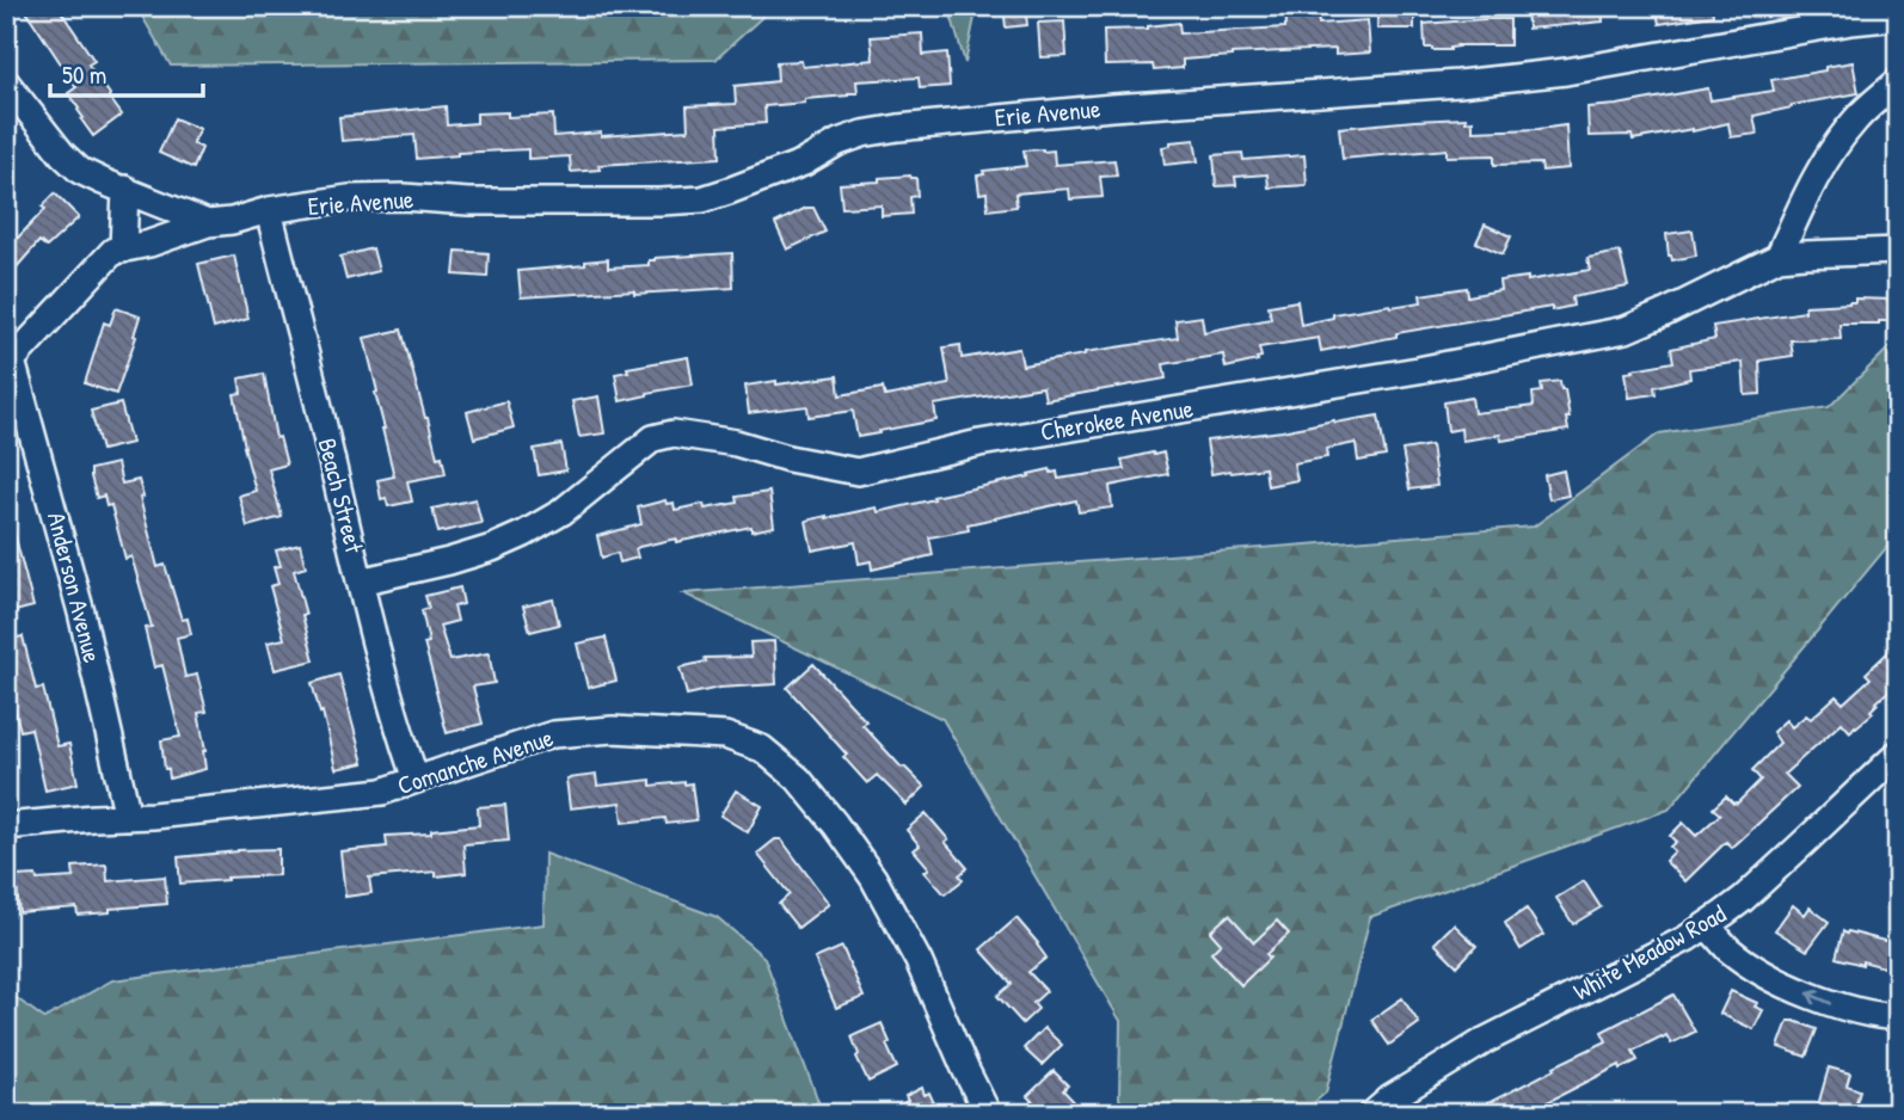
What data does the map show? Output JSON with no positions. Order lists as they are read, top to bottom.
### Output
{
  "streets": {
    "street": [
      "Erie Avenue",
      "Cherokee Avenue",
      "Beach Street",
      "Anderson Avenue",
      "Comanche Avenue",
      "White Meadow Road"
    ]
  },
  "crossings": [
    ["Erie Avenue", "Beach Street"],
    ["Erie Avenue", "Anderson Avenue"],
    ["Cherokee Avenue", "Beach Street"],
    ["Beach Street", "Comanche Avenue"],
    ["Anderson Avenue", "Comanche Avenue"]
  ],
  "scale_bar": "50 m"
}
